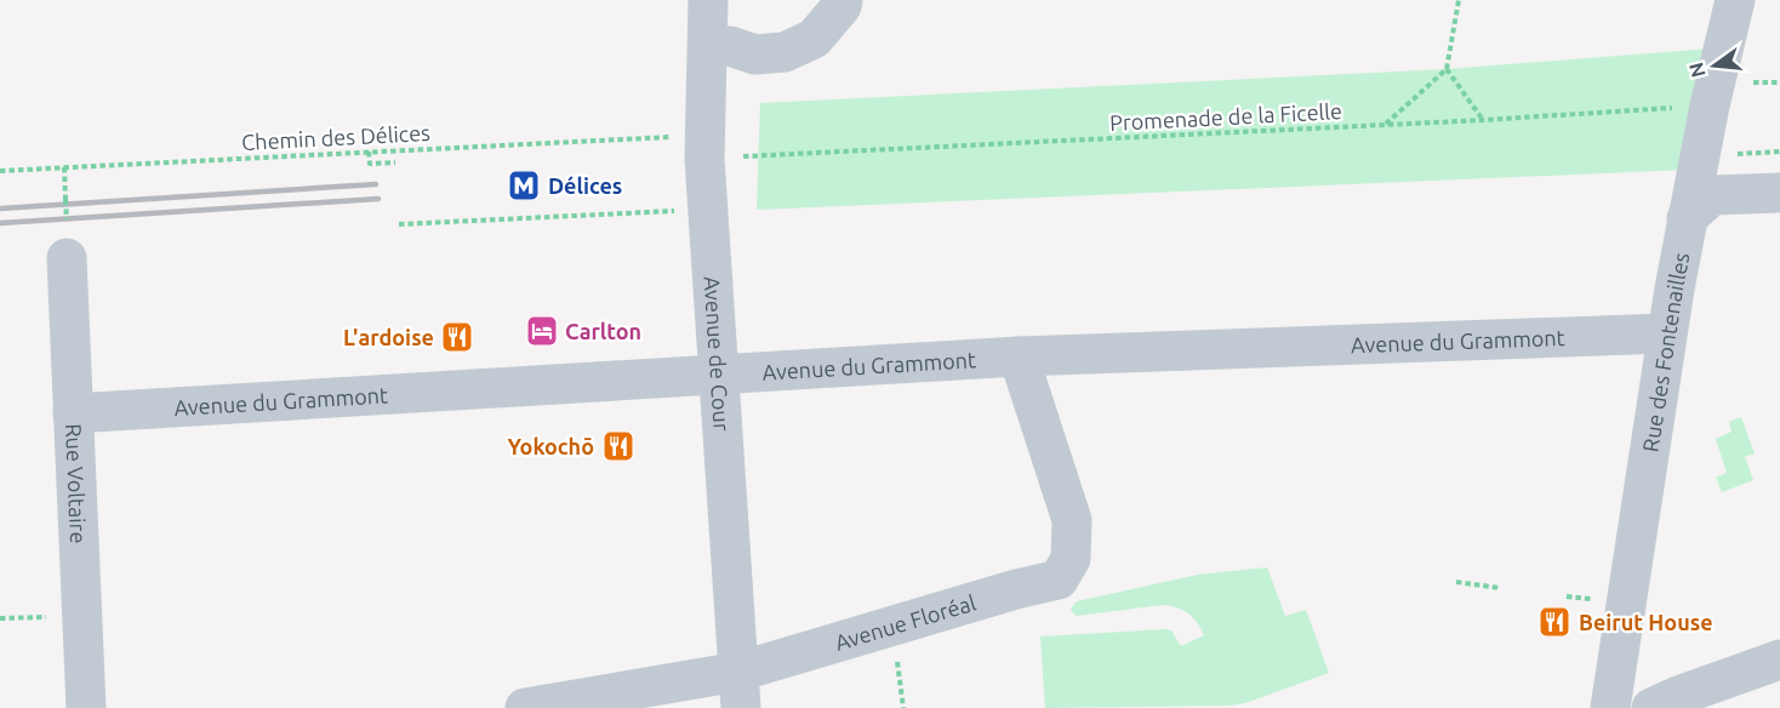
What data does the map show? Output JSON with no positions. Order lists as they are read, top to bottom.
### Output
{
  "streets": {
    "street": [
      "Avenue du Grammont",
      "Rue des Fontenailles",
      "Avenue de Cour",
      "Rue Voltaire",
      "Avenue Floréal"
    ],
    "path": ["Promenade de la Ficelle", "Chemin des Délices"]
  },
  "crossings": [
    ["Promenade de la Ficelle", "Rue des Fontenailles"],
    ["Avenue du Grammont", "Rue des Fontenailles"],
    ["Avenue du Grammont", "Avenue de Cour"],
    ["Avenue du Grammont", "Rue Voltaire"],
    ["Avenue du Grammont", "Avenue Floréal"],
    ["Avenue de Cour", "Avenue Floréal"]
  ],
  "places": {
    "metro station": ["Délices"],
    "hotel": ["Carlton"],
    "restaurant": ["L'ardoise", "Yokochō", "Beirut House"]
  },
  "north": "left"
}
